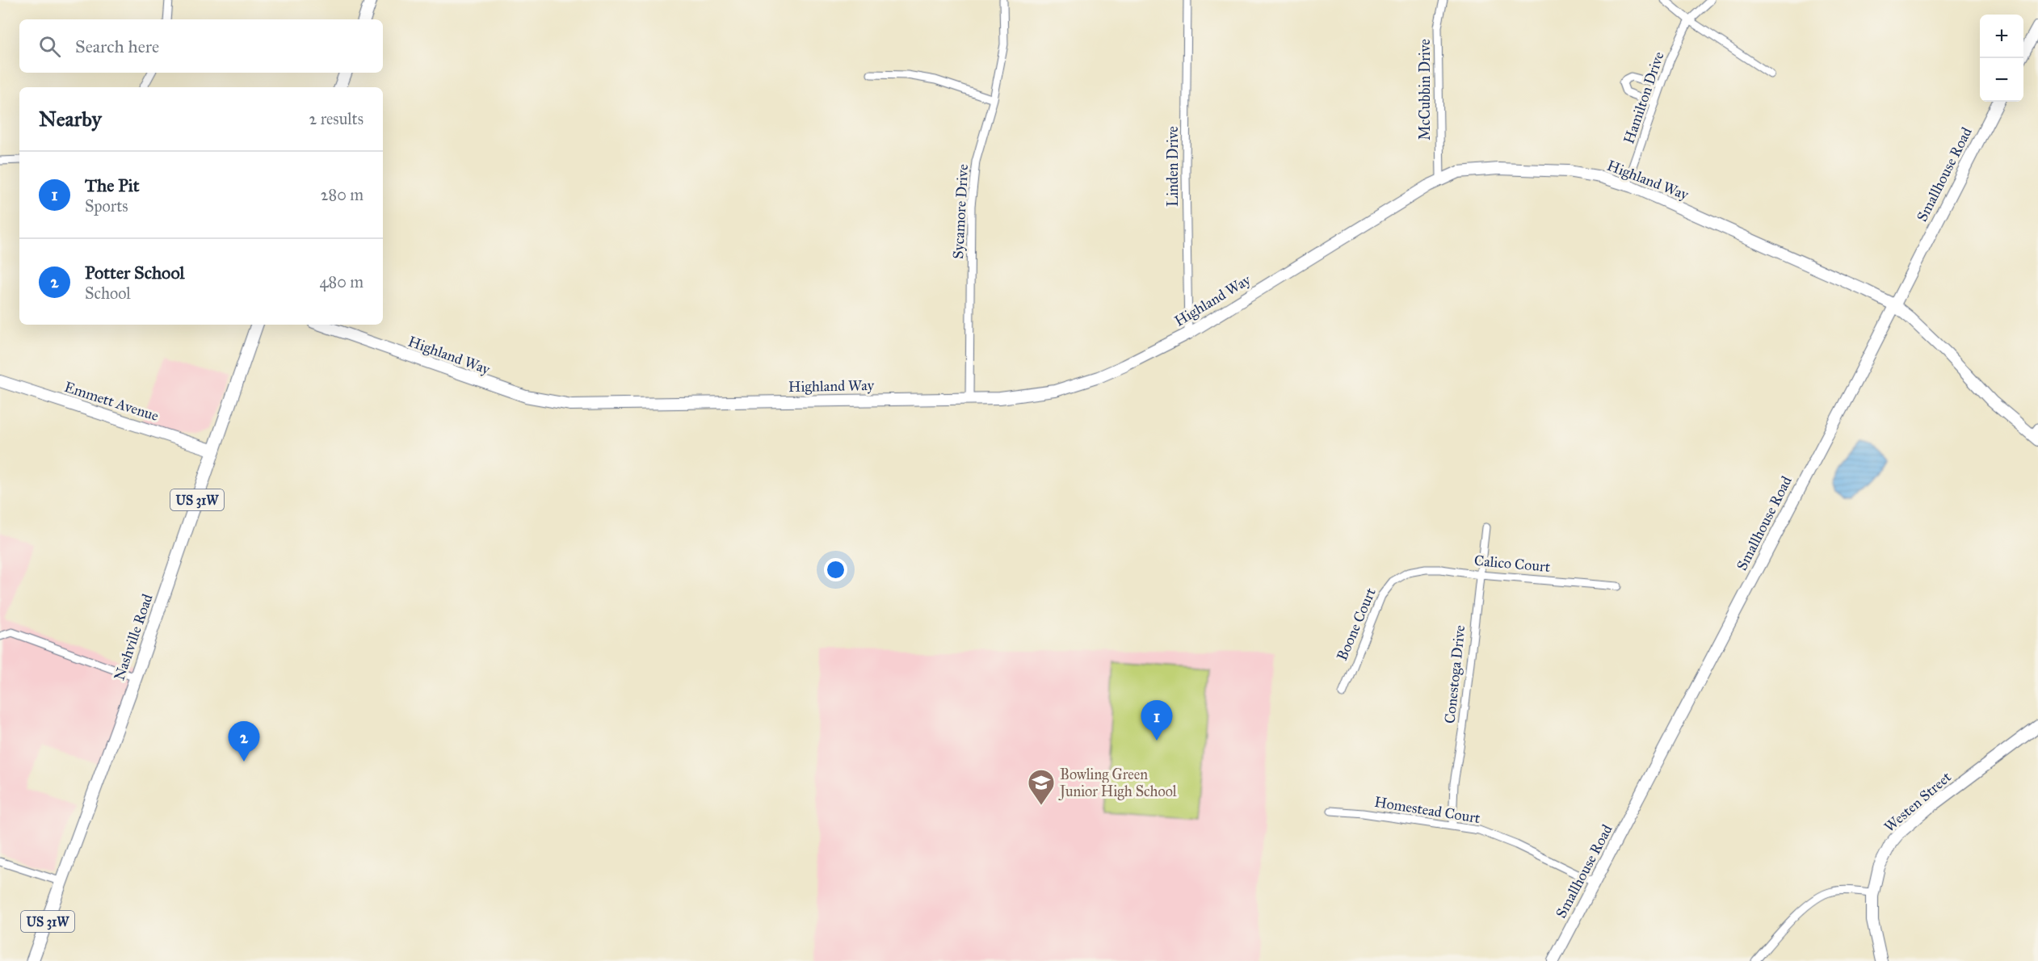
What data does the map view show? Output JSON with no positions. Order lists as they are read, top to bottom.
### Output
{
  "streets": {
    "main road": ["US 31W", "Nashville Road"],
    "street": [
      "McCubbin Drive",
      "Hamilton Drive",
      "Linden Drive",
      "Smallhouse Road",
      "Highland Way",
      "Sycamore Drive",
      "Emmett Avenue",
      "Calico Court",
      "Boone Court",
      "Conestoga Drive",
      "Westen Street",
      "Homestead Court"
    ]
  },
  "crossings": [
    ["McCubbin Drive", "Highland Way"],
    ["Hamilton Drive", "Highland Way"],
    ["Linden Drive", "Highland Way"],
    ["Smallhouse Road", "Highland Way"],
    ["Smallhouse Road", "Homestead Court"],
    ["Highland Way", "Sycamore Drive"],
    ["Emmett Avenue", "Nashville Road"],
    ["Calico Court", "Boone Court"],
    ["Calico Court", "Conestoga Drive"],
    ["Conestoga Drive", "Homestead Court"]
  ],
  "places": {
    "school or university": ["Bowling Green Junior High School"]
  },
  "page": {
    "map_buttons": ["+", "−"],
    "search": "Search here",
    "heading": ["Nearby", "2 results"],
    "list": [
      {
        "mark": "1",
        "name": "The Pit",
        "note": "Sports",
        "value": "280 m"
      },
      {
        "mark": "2",
        "name": "Potter School",
        "note": "School",
        "value": "480 m"
      }
    ],
    "pins": ["1", "2"]
  }
}
